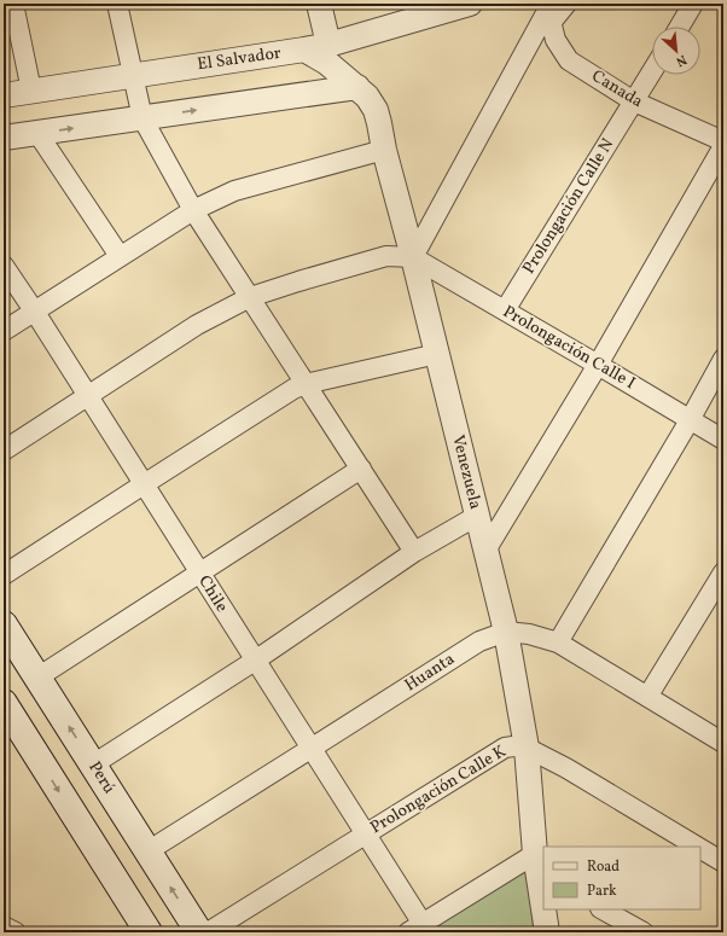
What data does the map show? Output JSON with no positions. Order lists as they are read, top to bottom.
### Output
{
  "streets": {
    "main road": ["Perú"],
    "street": [
      "El Salvador",
      "Canada",
      "Prolongación Calle N",
      "Prolongación Calle I",
      "Venezuela",
      "Chile",
      "Huanta",
      "Prolongación Calle K"
    ]
  },
  "crossings": [
    ["El Salvador", "Venezuela"],
    ["Canada", "Prolongación Calle N"],
    ["Prolongación Calle N", "Prolongación Calle I"],
    ["Prolongación Calle I", "Venezuela"],
    ["Venezuela", "Huanta"],
    ["Venezuela", "Prolongación Calle K"],
    ["Chile", "Huanta"],
    ["Chile", "Prolongación Calle K"],
    ["Huanta", "Perú"]
  ],
  "legend": ["Road", "Park"],
  "north": "bottom right"
}
